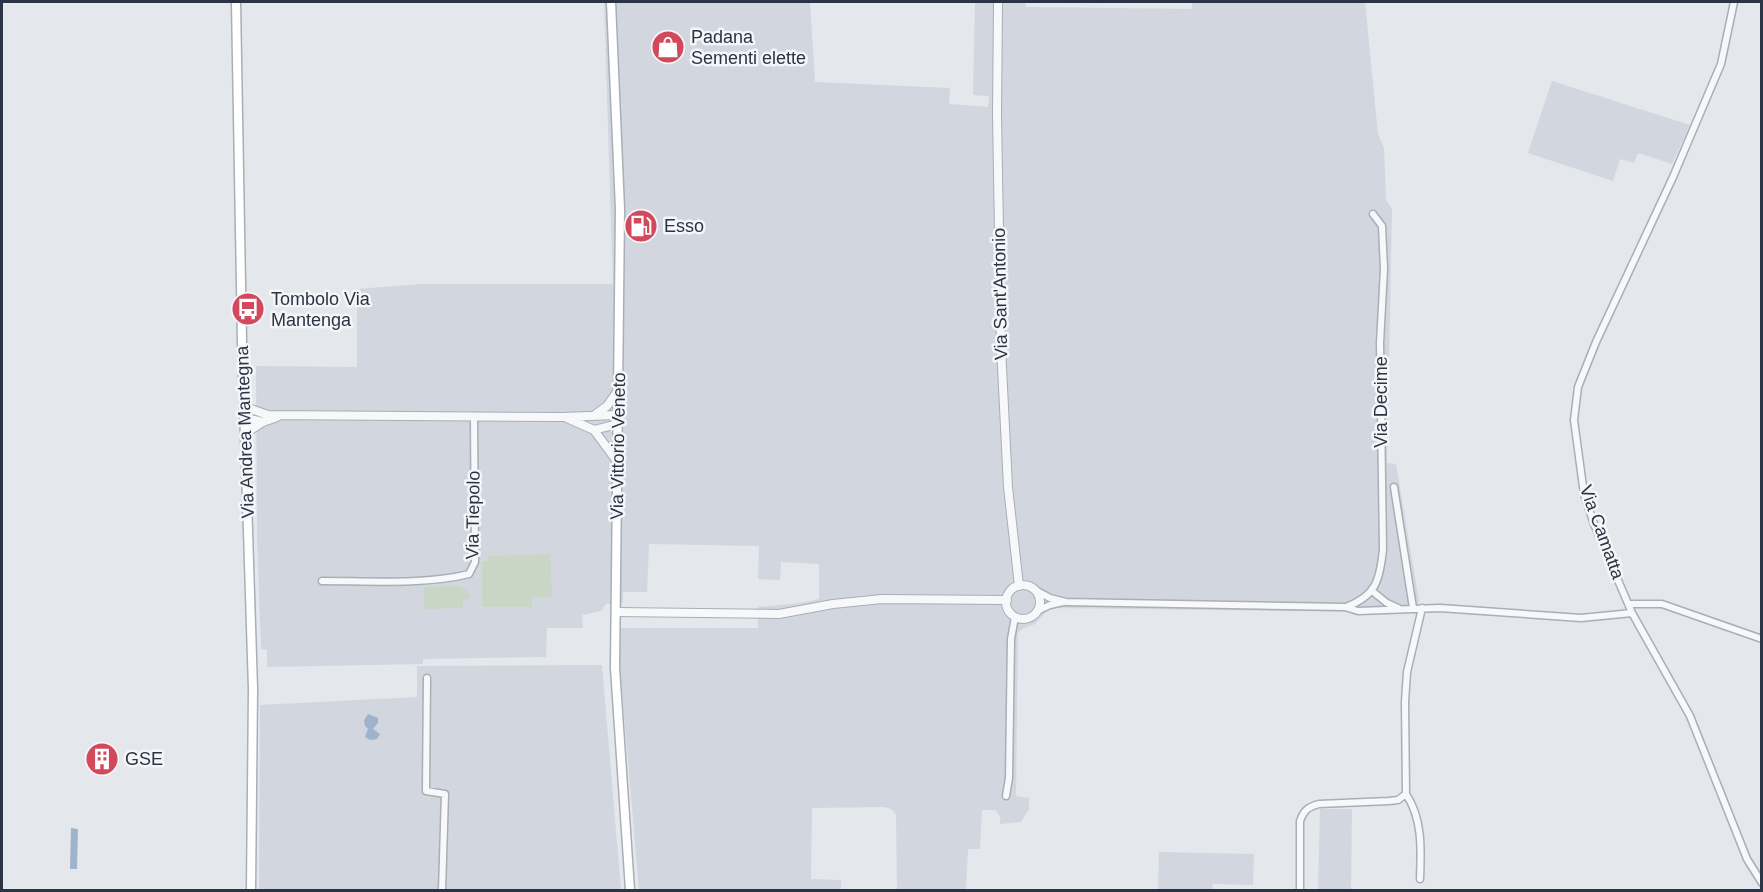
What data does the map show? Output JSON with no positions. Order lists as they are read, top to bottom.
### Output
{
  "streets": {
    "main road": ["Via Andrea Mantegna", "Via Vittorio Veneto"],
    "street": [
      "Via Sant'Antonio",
      "Via Decime",
      "Via Tiepolo",
      "Via Camatta"
    ]
  },
  "crossings": [
    ["Via Sant'Antonio", "Via Decime"],
    ["Via Decime", "Via Camatta"]
  ],
  "places": {
    "shop": ["Padana Sementi elette"],
    "fuel station": ["Esso"],
    "bus stop": ["Tombolo Via Mantenga"],
    "building": ["GSE"]
  }
}
